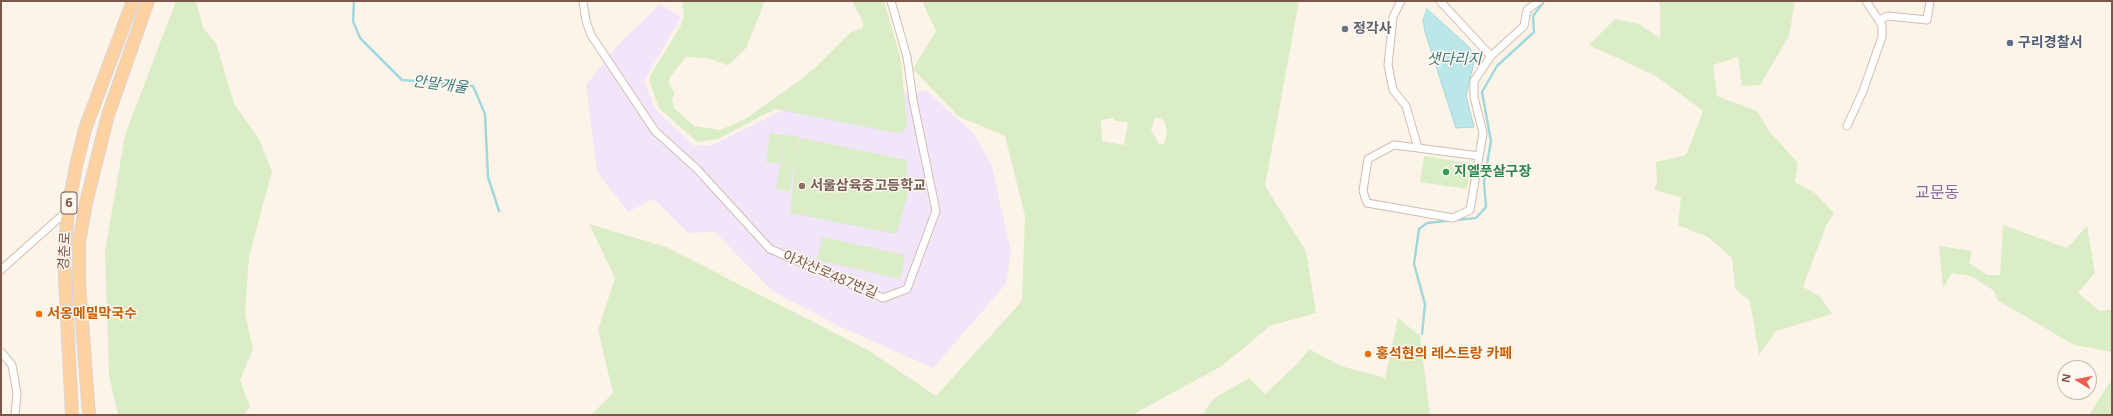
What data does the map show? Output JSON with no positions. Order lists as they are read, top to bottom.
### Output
{
  "streets": {
    "main road": ["6", "경춘로"],
    "street": ["아차산로487번길"]
  },
  "districts": ["교문동"],
  "water": ["샛다리지", "안말개울"],
  "places": [
    "정각사",
    "구리경찰서",
    "지엘풋살구장",
    "서울삼육중고등학교",
    "서옹메밀막국수",
    "홍석현의 레스트랑 카페"
  ],
  "north": "left"
}
